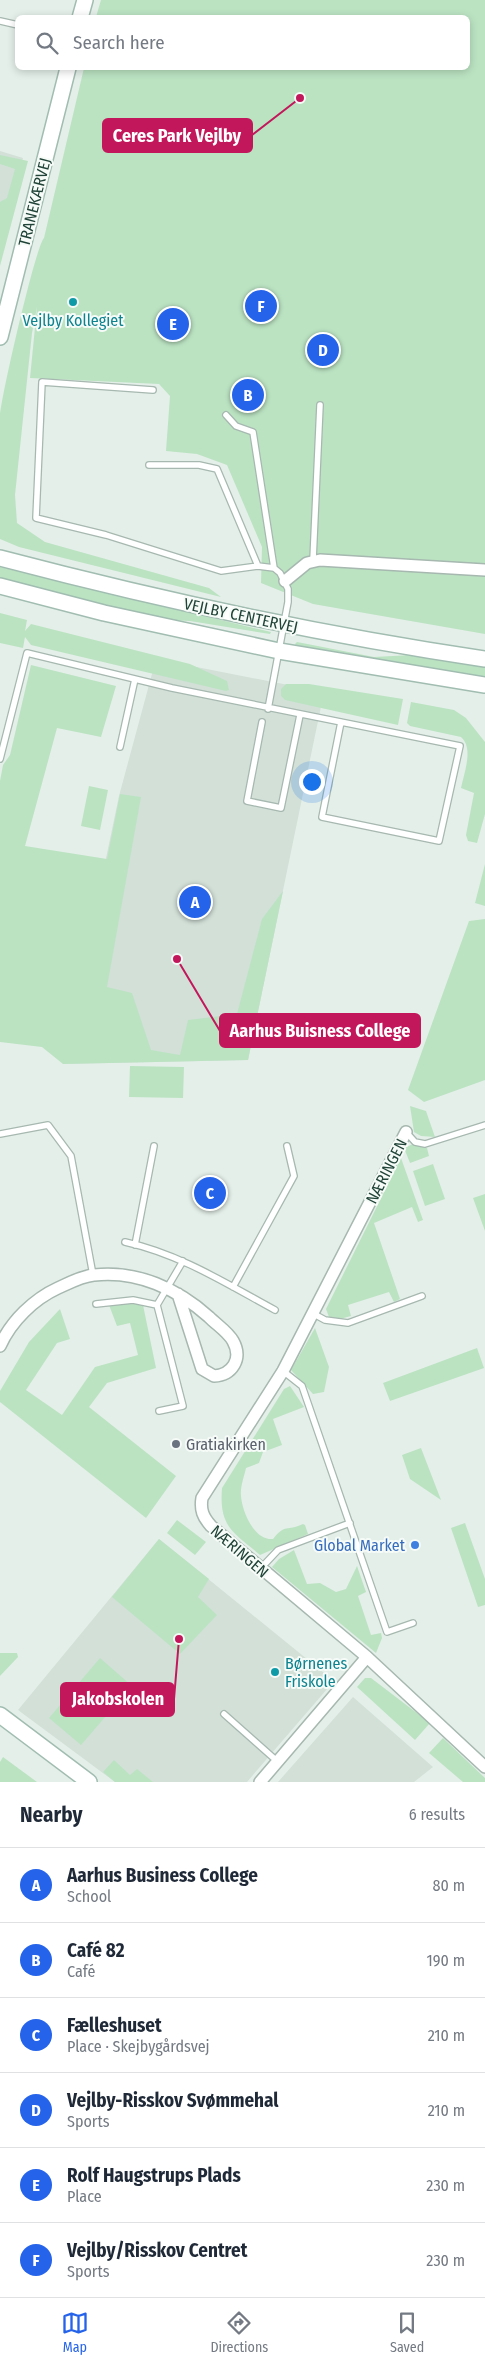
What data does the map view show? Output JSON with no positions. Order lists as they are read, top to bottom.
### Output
{
  "streets": {
    "street": ["TRANEKÆRVEJ", "VEJLBY CENTERVEJ", "NÆRINGEN"]
  },
  "places": [
    "Ceres Park Vejlby",
    "Vejlby Kollegiet",
    "Aarhus Buisness College",
    "Gratiakirken",
    "Global Market",
    "Jakobskolen",
    "Børnenes Friskole"
  ],
  "page": {
    "search": "Search here",
    "pins": [
      "F",
      "E",
      "D",
      "B",
      "A",
      "C"
    ],
    "heading": ["Nearby", "6 results"],
    "list": [
      {
        "mark": "A",
        "name": "Aarhus Business College",
        "note": "School",
        "value": "80 m"
      },
      {
        "mark": "B",
        "name": "Café 82",
        "note": "Café",
        "value": "190 m"
      },
      {
        "mark": "C",
        "name": "Fælleshuset",
        "note": "Place · Skejbygårdsvej",
        "value": "210 m"
      },
      {
        "mark": "D",
        "name": "Vejlby-Risskov Svømmehal",
        "note": "Sports",
        "value": "210 m"
      },
      {
        "mark": "E",
        "name": "Rolf Haugstrups Plads",
        "note": "Place",
        "value": "230 m"
      },
      {
        "mark": "F",
        "name": "Vejlby/Risskov Centret",
        "note": "Sports",
        "value": "230 m"
      }
    ],
    "nav": ["Map", "Directions", "Saved"]
  }
}
